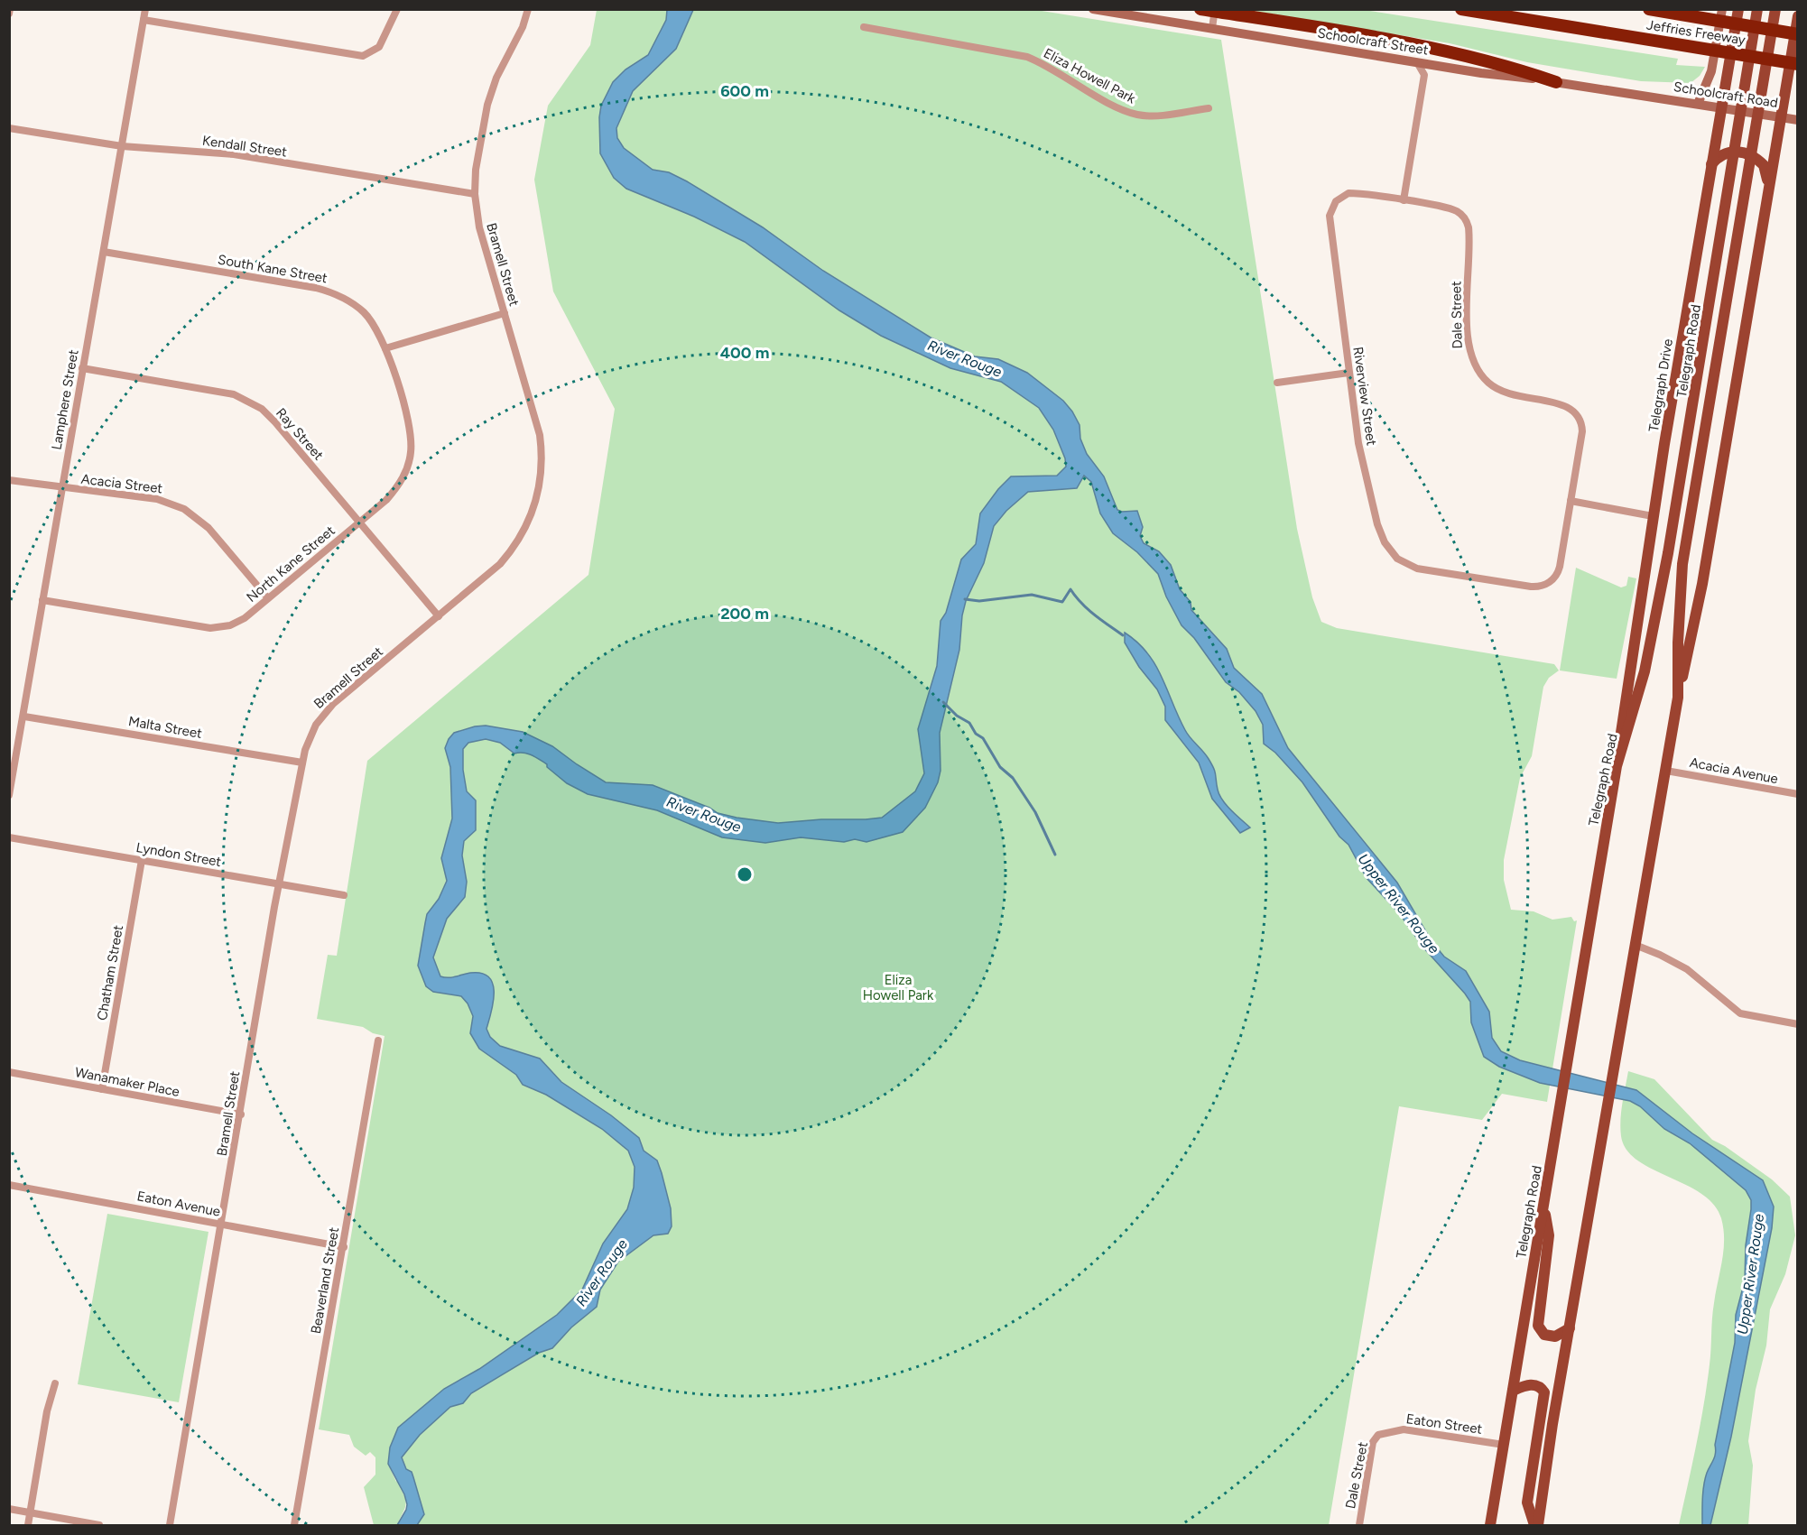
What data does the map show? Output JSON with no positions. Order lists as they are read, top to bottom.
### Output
{
  "streets": {
    "highway": ["Jeffries Freeway"],
    "main road": [
      "Schoolcraft Street",
      "Schoolcraft Road",
      "Telegraph Road",
      "Telegraph Drive"
    ],
    "street": [
      "Eliza Howell Park",
      "Kendall Street",
      "Bramell Street",
      "South Kane Street",
      "Dale Street",
      "Riverview Street",
      "Lamphere Street",
      "Ray Street",
      "Acacia Street",
      "North Kane Street",
      "Malta Street",
      "Acacia Avenue",
      "Lyndon Street",
      "Chatham Street",
      "Wanamaker Place",
      "Eaton Avenue",
      "Beaverland Street",
      "Eaton Street"
    ]
  },
  "crossings": [
    ["Schoolcraft Street", "Schoolcraft Road"],
    ["Schoolcraft Road", "Telegraph Drive"],
    ["Kendall Street", "Bramell Street"],
    ["Kendall Street", "Lamphere Street"],
    ["Bramell Street", "Ray Street"],
    ["Bramell Street", "Malta Street"],
    ["Bramell Street", "Lyndon Street"],
    ["Bramell Street", "Wanamaker Place"],
    ["Bramell Street", "Eaton Avenue"],
    ["South Kane Street", "Lamphere Street"],
    ["South Kane Street", "North Kane Street"],
    ["Dale Street", "Riverview Street"],
    ["Dale Street", "Eaton Street"],
    ["Telegraph Road", "Telegraph Drive"],
    ["Telegraph Road", "Eaton Street"],
    ["Lamphere Street", "Ray Street"],
    ["Lamphere Street", "Acacia Street"],
    ["Lamphere Street", "North Kane Street"],
    ["Lamphere Street", "Malta Street"],
    ["Ray Street", "North Kane Street"],
    ["Acacia Street", "North Kane Street"],
    ["Lyndon Street", "Chatham Street"],
    ["Chatham Street", "Wanamaker Place"],
    ["Eaton Avenue", "Beaverland Street"]
  ],
  "water": ["River Rouge", "Upper River Rouge"],
  "parks": ["Eliza Howell Park"],
  "rings": ["600 m", "400 m", "200 m"]
}
